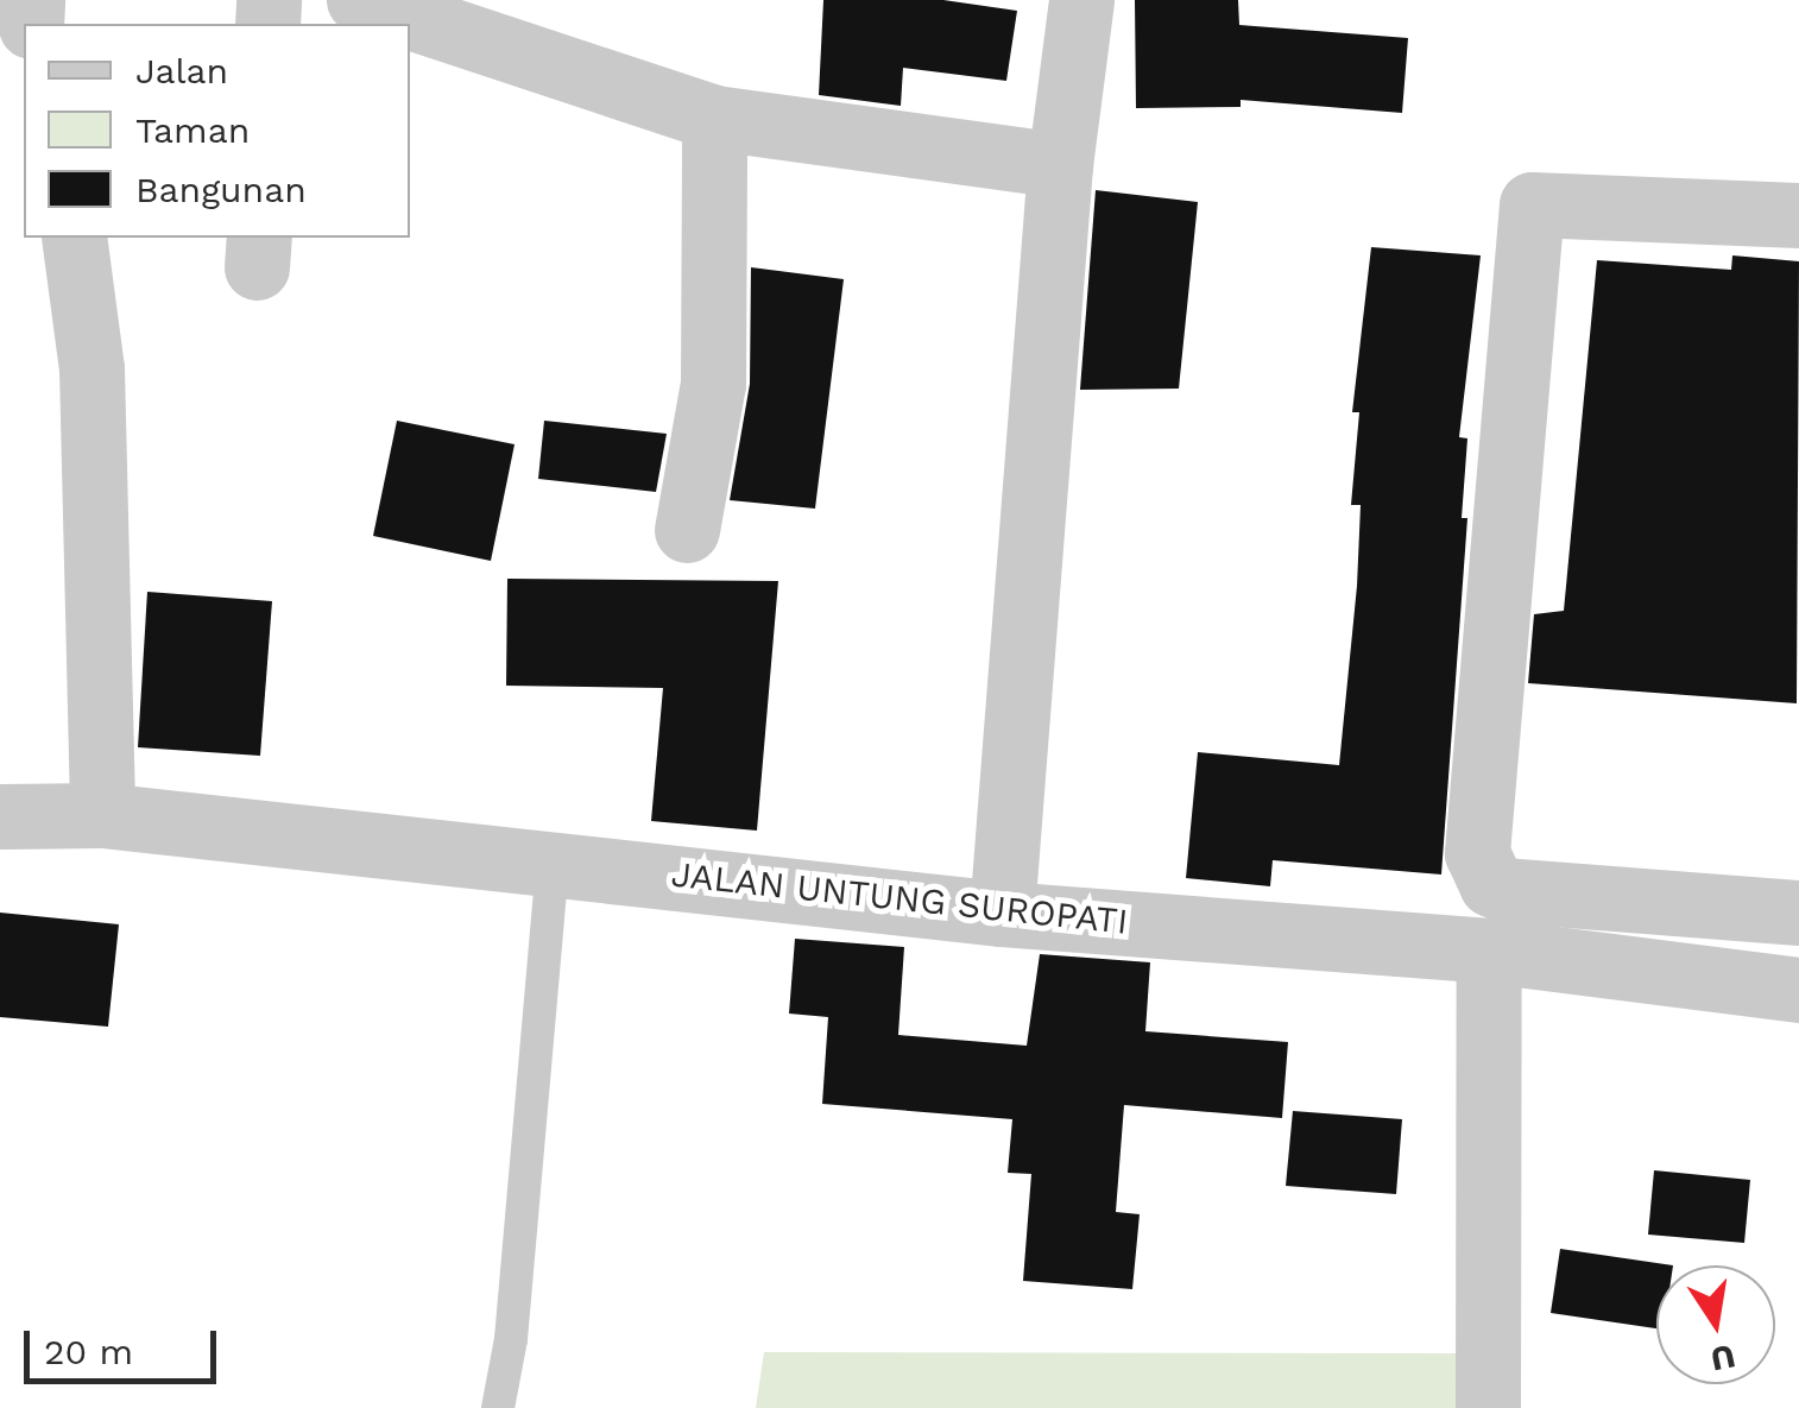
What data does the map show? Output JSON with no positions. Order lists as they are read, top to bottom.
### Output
{
  "streets": {
    "street": ["JALAN UNTUNG SUROPATI"]
  },
  "legend": ["Jalan", "Taman", "Bangunan"],
  "scale_bar": "20 m",
  "north": "bottom"
}
